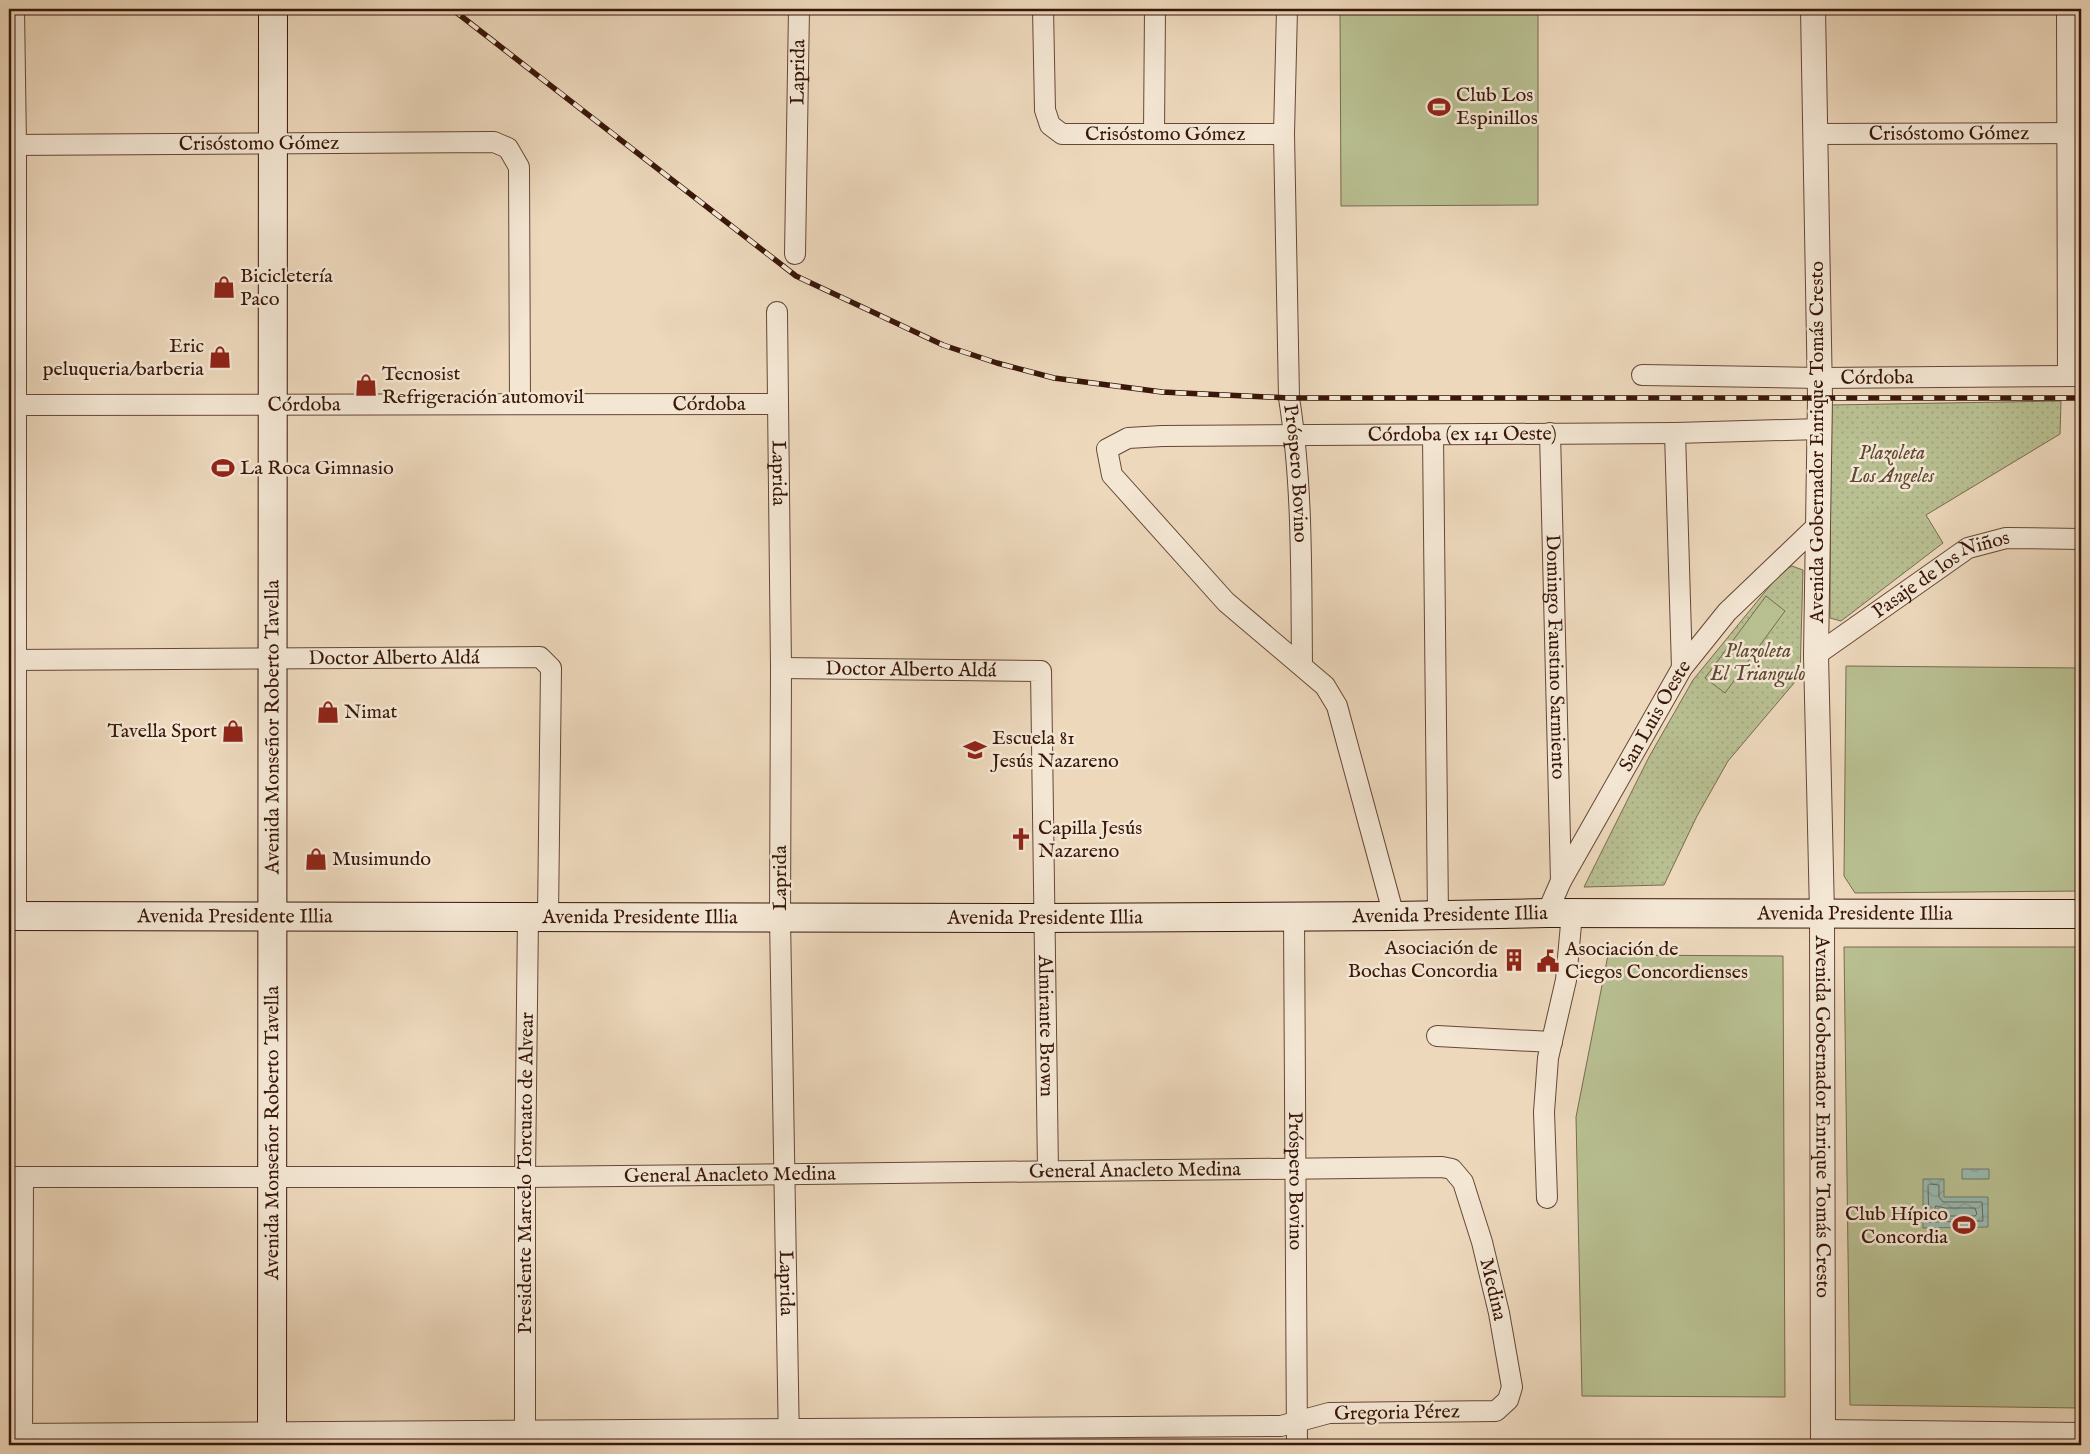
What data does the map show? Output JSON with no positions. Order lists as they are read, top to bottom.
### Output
{
  "streets": {
    "main road": ["Avenida Monseñor Roberto Tavella", "Avenida Presidente Illia"],
    "street": [
      "Laprida",
      "Crisóstomo Gómez",
      "Córdoba",
      "Córdoba (ex 141 Oeste)",
      "Avenida Gobernador Enrique Tomás Cresto",
      "Próspero Bovino",
      "Pasaje de los Niños",
      "Domingo Faustino Sarmiento",
      "Doctor Alberto Aldá",
      "San Luis Oeste",
      "Almirante Brown",
      "General Anacleto Medina",
      "Presidente Marcelo Torcuato de Alvear",
      "Medina",
      "Gregoria Pérez"
    ]
  },
  "crossings": [
    ["Laprida", "Córdoba"],
    ["Laprida", "Doctor Alberto Aldá"],
    ["Laprida", "Avenida Presidente Illia"],
    ["Laprida", "General Anacleto Medina"],
    ["Laprida", "Gregoria Pérez"],
    ["Crisóstomo Gómez", "Córdoba"],
    ["Crisóstomo Gómez", "Avenida Gobernador Enrique Tomás Cresto"],
    ["Crisóstomo Gómez", "Próspero Bovino"],
    ["Crisóstomo Gómez", "Avenida Monseñor Roberto Tavella"],
    ["Córdoba", "Avenida Gobernador Enrique Tomás Cresto"],
    ["Córdoba", "Avenida Monseñor Roberto Tavella"],
    ["Córdoba (ex 141 Oeste)", "Avenida Gobernador Enrique Tomás Cresto"],
    ["Córdoba (ex 141 Oeste)", "Próspero Bovino"],
    ["Córdoba (ex 141 Oeste)", "Domingo Faustino Sarmiento"],
    ["Avenida Gobernador Enrique Tomás Cresto", "Pasaje de los Niños"],
    ["Avenida Gobernador Enrique Tomás Cresto", "San Luis Oeste"],
    ["Avenida Gobernador Enrique Tomás Cresto", "Avenida Presidente Illia"],
    ["Próspero Bovino", "Avenida Presidente Illia"],
    ["Próspero Bovino", "General Anacleto Medina"],
    ["Próspero Bovino", "Gregoria Pérez"],
    ["Domingo Faustino Sarmiento", "San Luis Oeste"],
    ["Doctor Alberto Aldá", "Avenida Monseñor Roberto Tavella"],
    ["Doctor Alberto Aldá", "Almirante Brown"],
    ["Doctor Alberto Aldá", "Presidente Marcelo Torcuato de Alvear"],
    ["San Luis Oeste", "Avenida Presidente Illia"],
    ["Avenida Monseñor Roberto Tavella", "Avenida Presidente Illia"],
    ["Avenida Monseñor Roberto Tavella", "General Anacleto Medina"],
    ["Avenida Monseñor Roberto Tavella", "Gregoria Pérez"],
    ["Avenida Presidente Illia", "Almirante Brown"],
    ["Avenida Presidente Illia", "Presidente Marcelo Torcuato de Alvear"],
    ["Almirante Brown", "General Anacleto Medina"],
    ["General Anacleto Medina", "Presidente Marcelo Torcuato de Alvear"],
    ["General Anacleto Medina", "Medina"],
    ["Presidente Marcelo Torcuato de Alvear", "Gregoria Pérez"],
    ["Medina", "Gregoria Pérez"]
  ],
  "parks": ["Plazoleta Los Angeles", "Plazoleta El Triangulo"],
  "places": {
    "sports": ["Club Los Espinillos", "La Roca Gimnasio", "Club Hípico Concordia"],
    "shop": [
      "Bicicletería Paco",
      "Eric peluqueria/barberia",
      "Tecnosist Refrigeración automovil",
      "Nimat",
      "Tavella Sport",
      "Musimundo"
    ],
    "school or university": ["Escuela 81 Jesús Nazareno"],
    "church": ["Capilla Jesús Nazareno"],
    "building": ["Asociación de Bochas Concordia"],
    "public building": ["Asociación de Ciegos Concordienses"]
  }
}
